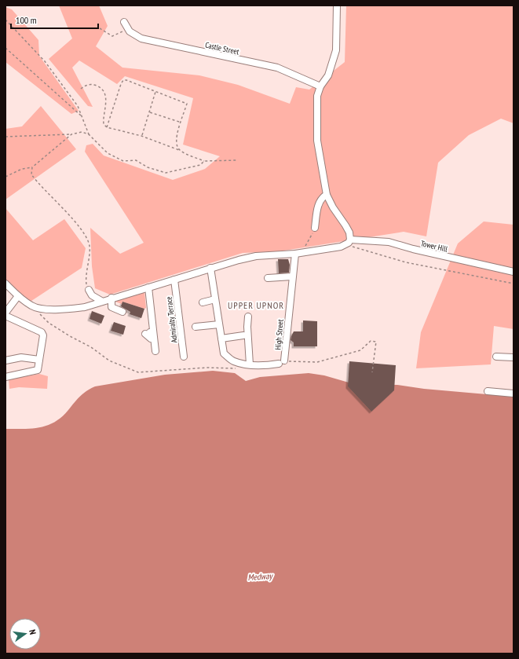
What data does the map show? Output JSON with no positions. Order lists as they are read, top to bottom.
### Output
{
  "streets": {
    "street": [
      "Castle Street",
      "Tower Hill",
      "Admiralty Terrace",
      "High Street"
    ]
  },
  "districts": ["UPPER UPNOR"],
  "water": ["Medway"],
  "scale_bar": "100 m",
  "north": "right"
}
